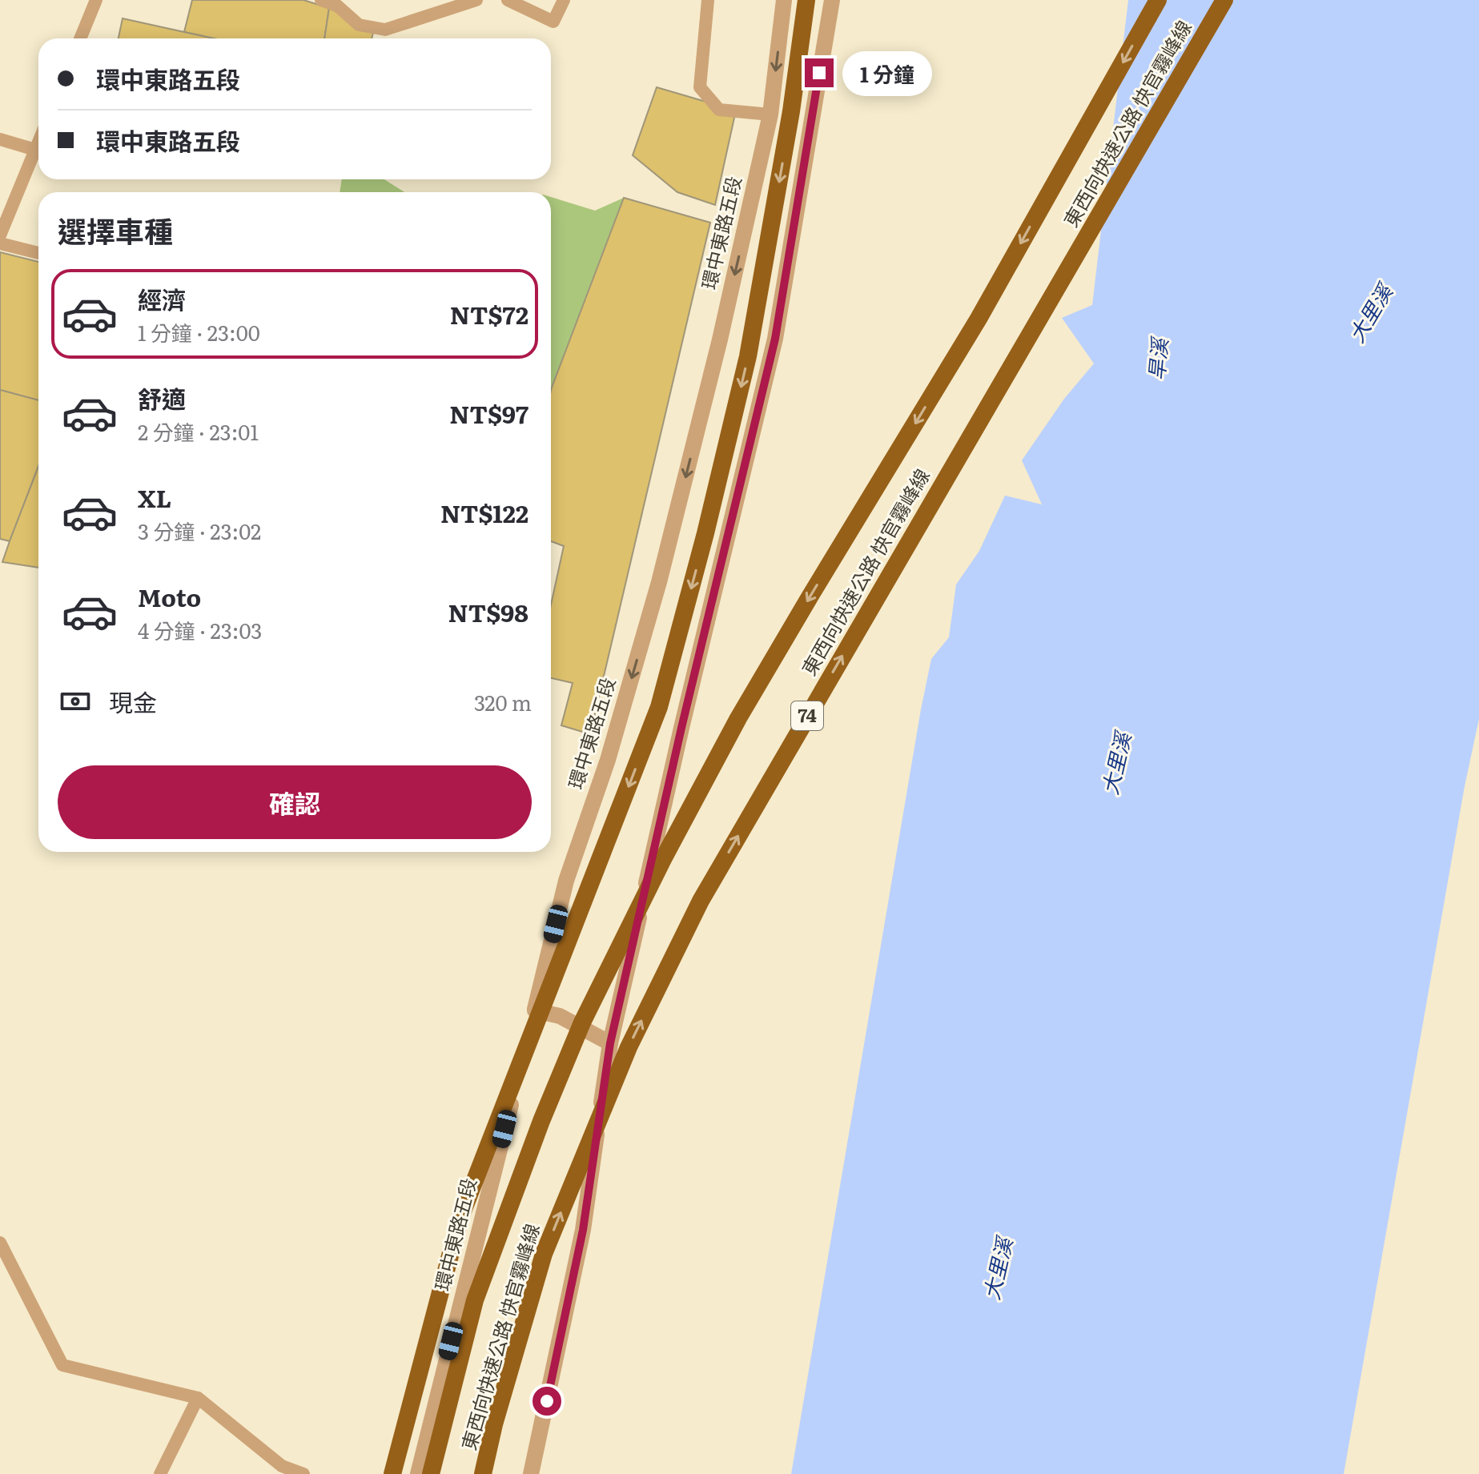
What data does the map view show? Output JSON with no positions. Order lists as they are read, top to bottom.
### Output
{
  "streets": {
    "highway": ["東西向快速公路 快官霧峰線", "74"],
    "street": ["環中東路五段"]
  },
  "water": ["大里溪", "旱溪"],
  "page": {
    "banner": ["環中東路五段", "環中東路五段"],
    "bubble": "1 分鐘",
    "heading": "選擇車種",
    "list": [
      {
        "name": "經濟",
        "note": "1 分鐘 · 23:00",
        "value": "NT$72"
      },
      {
        "name": "舒適",
        "note": "2 分鐘 · 23:01",
        "value": "NT$97"
      },
      {
        "name": "XL",
        "note": "3 分鐘 · 23:02",
        "value": "NT$122"
      },
      {
        "name": "Moto",
        "note": "4 分鐘 · 23:03",
        "value": "NT$98"
      }
    ],
    "pay": ["現金", "320 m"],
    "buttons": "確認"
  }
}
